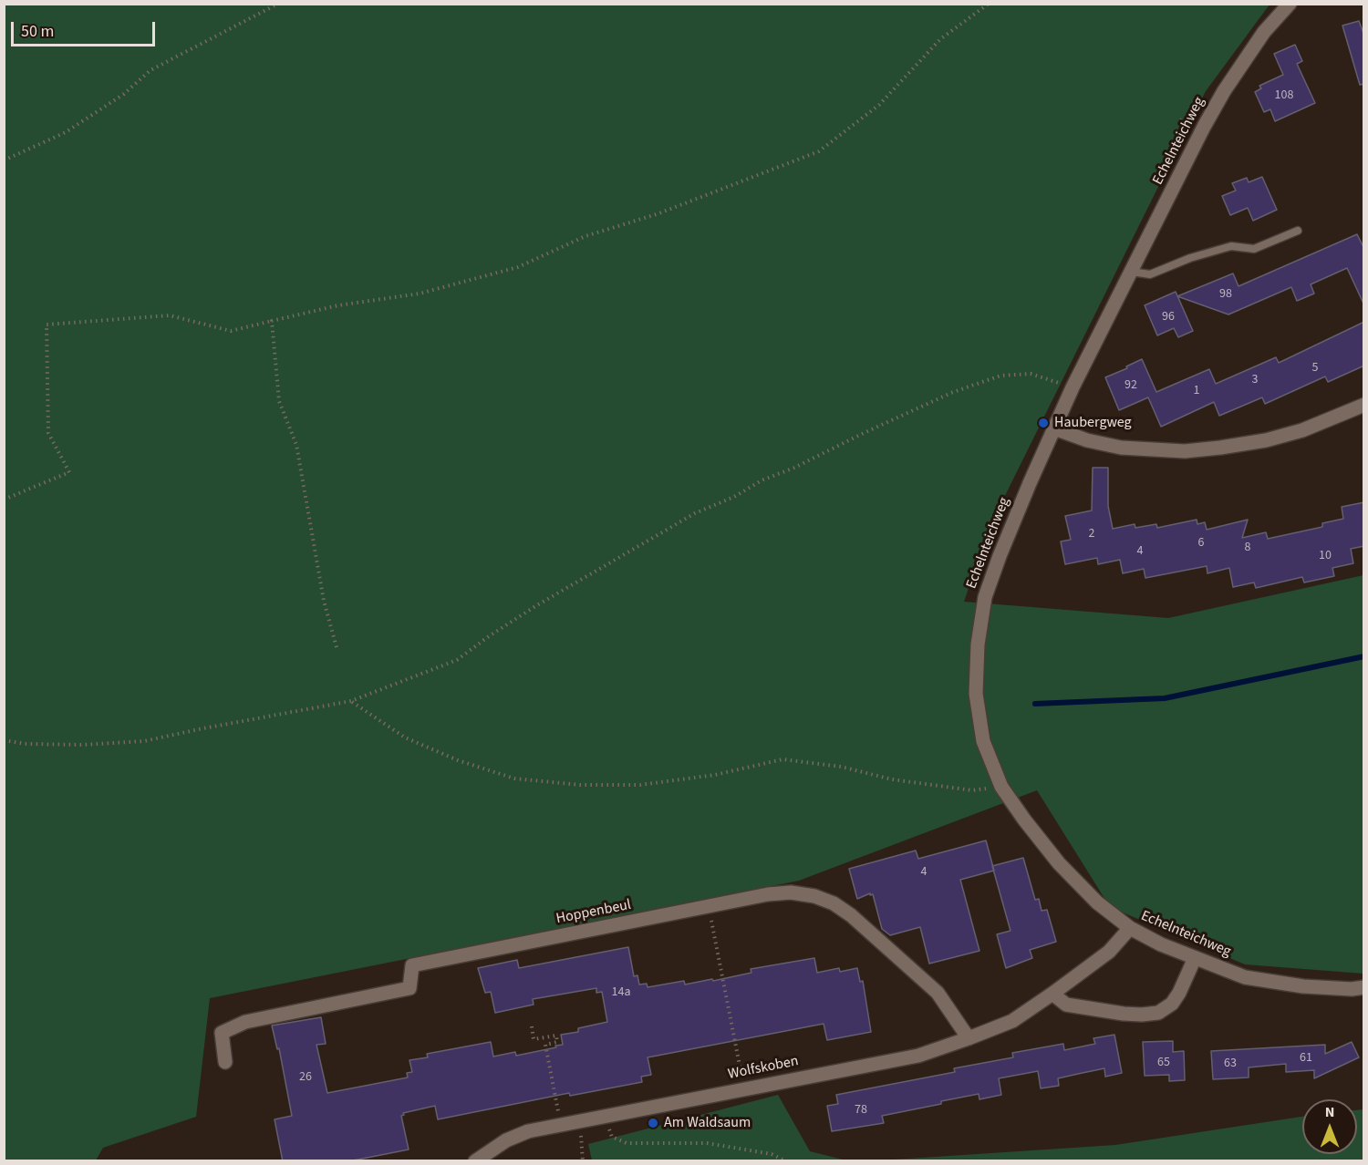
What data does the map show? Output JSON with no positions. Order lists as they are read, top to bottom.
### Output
{
  "streets": {
    "street": ["Echelnteichweg", "Hoppenbeul", "Wolfskoben"]
  },
  "crossings": [
    ["Echelnteichweg", "Wolfskoben"],
    ["Hoppenbeul", "Wolfskoben"]
  ],
  "places": ["Haubergweg", "Am Waldsaum"],
  "house_numbers": [
    "108",
    "98",
    "96",
    "5",
    "3",
    "92",
    "1",
    "2",
    "6",
    "8",
    "4",
    "10",
    "4",
    "14a",
    "61",
    "65",
    "63",
    "26",
    "78"
  ],
  "scale_bar": "50 m",
  "north": "top"
}
